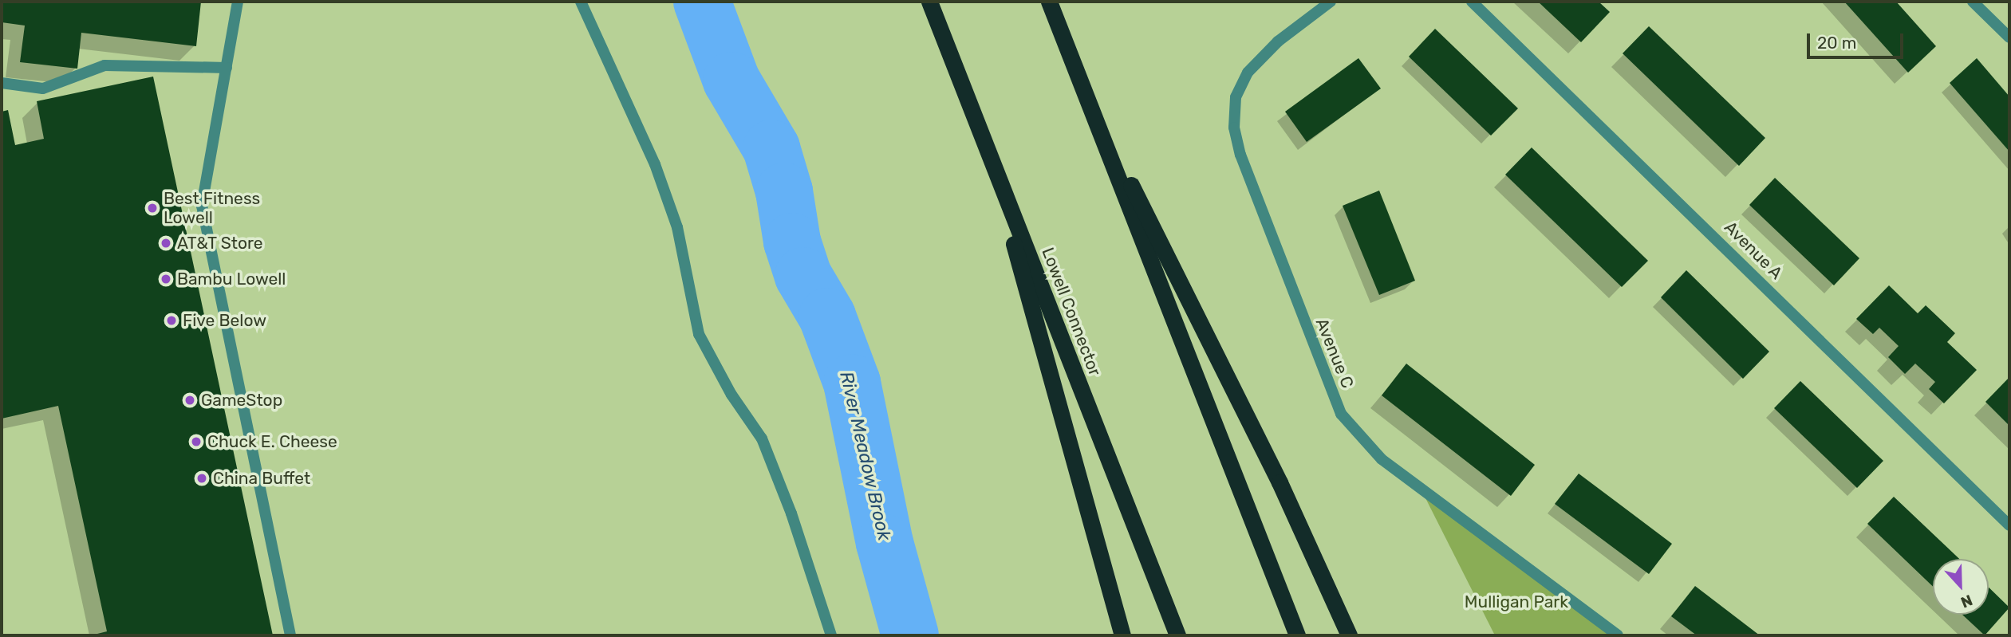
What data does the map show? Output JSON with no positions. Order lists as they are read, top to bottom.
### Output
{
  "streets": {
    "highway": ["Lowell Connector"],
    "street": ["Avenue A", "Avenue C"]
  },
  "water": ["River Meadow Brook"],
  "parks": ["Mulligan Park"],
  "places": [
    "Best Fitness Lowell",
    "AT&T Store",
    "Bambu Lowell",
    "Five Below",
    "GameStop",
    "Chuck E. Cheese",
    "China Buffet"
  ],
  "scale_bar": "20 m",
  "north": "bottom"
}
